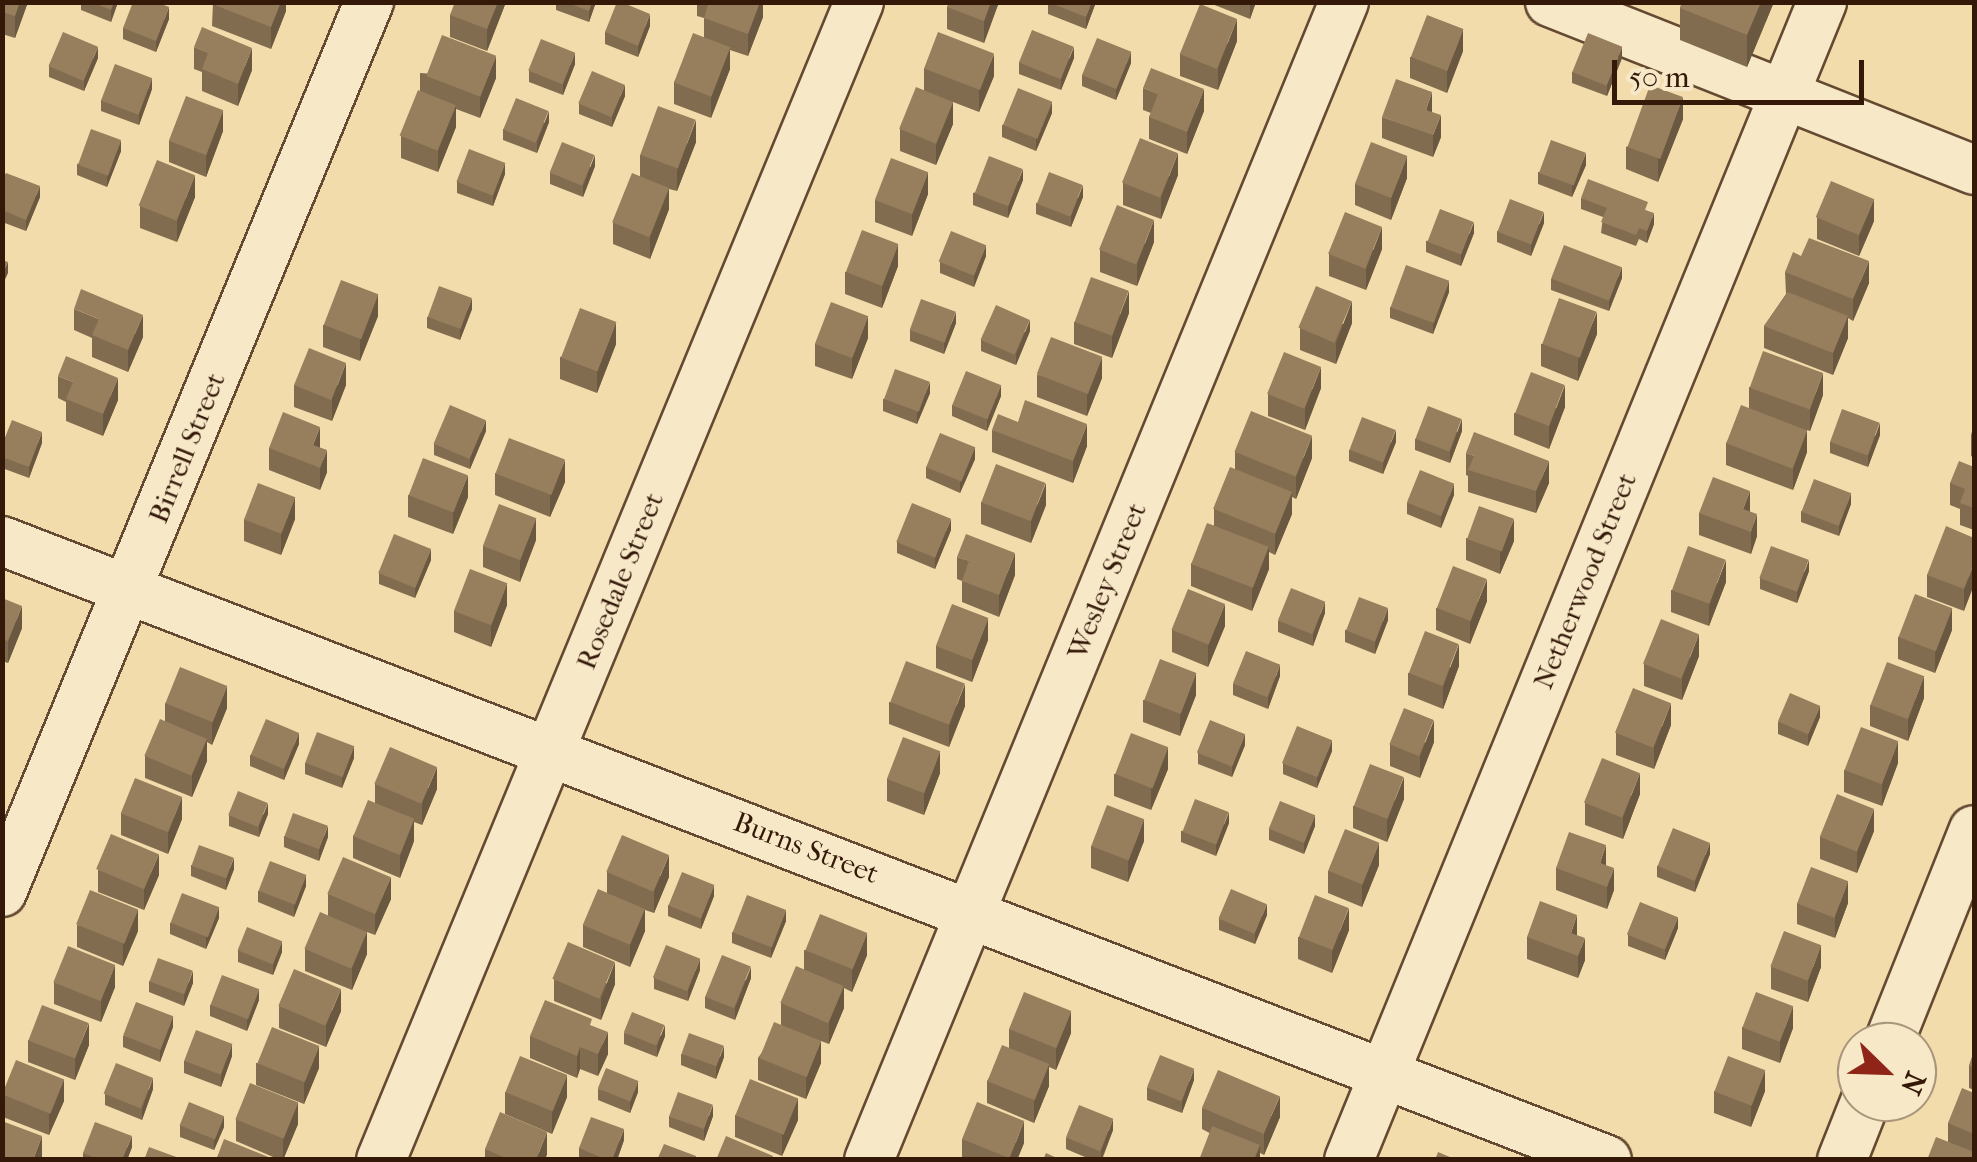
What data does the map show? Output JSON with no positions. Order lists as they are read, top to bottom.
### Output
{
  "streets": {
    "street": [
      "Birrell Street",
      "Rosedale Street",
      "Wesley Street",
      "Netherwood Street",
      "Burns Street"
    ]
  },
  "crossings": [
    ["Birrell Street", "Burns Street"],
    ["Rosedale Street", "Burns Street"],
    ["Wesley Street", "Burns Street"],
    ["Netherwood Street", "Burns Street"]
  ],
  "scale_bar": "50 m",
  "north": "bottom right"
}
